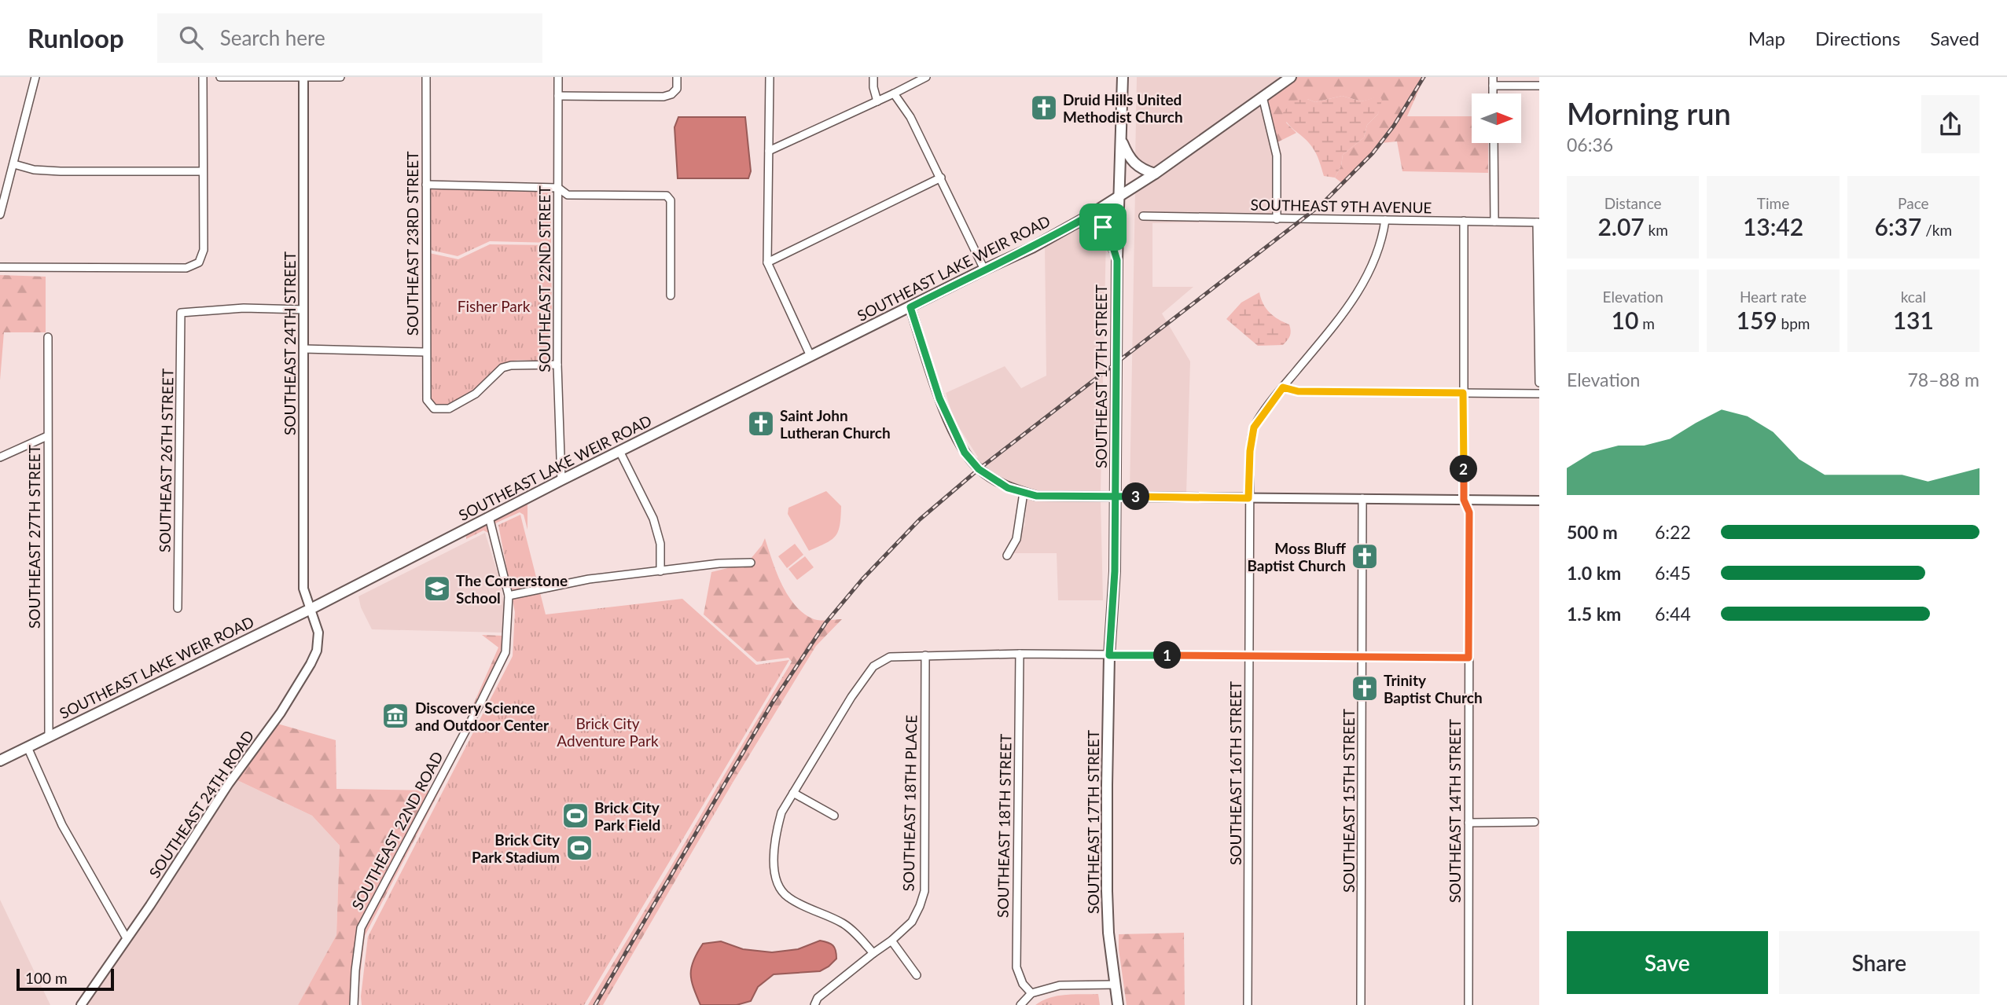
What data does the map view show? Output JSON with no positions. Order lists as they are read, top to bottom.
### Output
{
  "streets": {
    "main road": ["SOUTHEAST LAKE WEIR ROAD", "SOUTHEAST 17TH STREET"],
    "street": [
      "SOUTHEAST 9TH AVENUE",
      "SOUTHEAST 23RD STREET",
      "SOUTHEAST 22ND STREET",
      "SOUTHEAST 24TH STREET",
      "SOUTHEAST 26TH STREET",
      "SOUTHEAST 27TH STREET",
      "SOUTHEAST 16TH STREET",
      "SOUTHEAST 15TH STREET",
      "SOUTHEAST 18TH PLACE",
      "SOUTHEAST 24TH ROAD",
      "SOUTHEAST 14TH STREET",
      "SOUTHEAST 18TH STREET",
      "SOUTHEAST 22ND ROAD"
    ]
  },
  "crossings": [
    ["SOUTHEAST 9TH AVENUE", "SOUTHEAST 16TH STREET"],
    ["SOUTHEAST 9TH AVENUE", "SOUTHEAST 14TH STREET"],
    ["SOUTHEAST 23RD STREET", "SOUTHEAST 22ND STREET"],
    ["SOUTHEAST LAKE WEIR ROAD", "SOUTHEAST 22ND STREET"],
    ["SOUTHEAST LAKE WEIR ROAD", "SOUTHEAST 24TH STREET"],
    ["SOUTHEAST LAKE WEIR ROAD", "SOUTHEAST 17TH STREET"],
    ["SOUTHEAST LAKE WEIR ROAD", "SOUTHEAST 27TH STREET"],
    ["SOUTHEAST LAKE WEIR ROAD", "SOUTHEAST 24TH ROAD"],
    ["SOUTHEAST LAKE WEIR ROAD", "SOUTHEAST 22ND ROAD"],
    ["SOUTHEAST 24TH STREET", "SOUTHEAST 26TH STREET"],
    ["SOUTHEAST 24TH STREET", "SOUTHEAST 24TH ROAD"]
  ],
  "parks": ["Fisher Park", "Brick City Adventure Park"],
  "places": {
    "church": [
      "Druid Hills United Methodist Church",
      "Saint John Lutheran Church",
      "Moss Bluff Baptist Church",
      "Trinity Baptist Church"
    ],
    "school or university": ["The Cornerstone School"],
    "museum": ["Discovery Science and Outdoor Center"],
    "sports": ["Brick City Park Field", "Brick City Park Stadium"]
  },
  "scale_bar": "100 m",
  "north": "right",
  "page": {
    "header": "Runloop",
    "search": "Search here",
    "nav": ["Map", "Directions", "Saved"],
    "heading": ["Morning run", "06:36"],
    "stats": [
      ["Distance", "2.07 km"],
      ["Time", "13:42"],
      ["Pace", "6:37 /km"],
      ["Elevation", "10 m"],
      ["Heart rate", "159 bpm"],
      ["kcal", "131"]
    ],
    "chart": ["Elevation", "78–88 m"],
    "pins": ["2", "3", "1"],
    "list": [
      {
        "name": "500 m",
        "note": "6:22"
      },
      {
        "name": "1.0 km",
        "note": "6:45"
      },
      {
        "name": "1.5 km",
        "note": "6:44"
      }
    ],
    "buttons": ["Save", "Share"],
    "scale": "100 m"
  }
}
